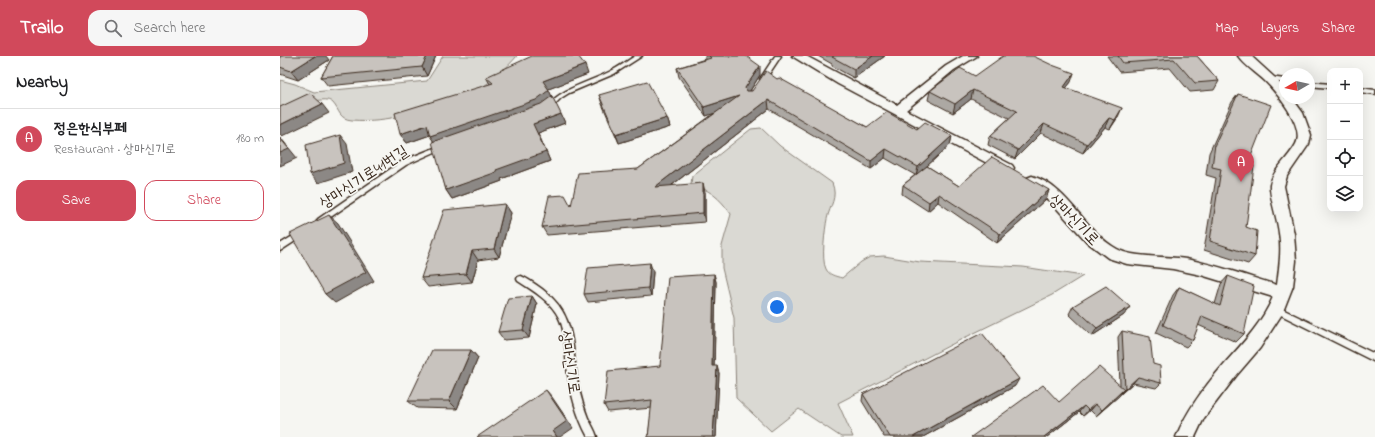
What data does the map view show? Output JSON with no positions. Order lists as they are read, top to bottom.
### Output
{
  "streets": {
    "street": ["상마신기로"],
    "lane": ["상마신기로41번길"]
  },
  "north": "left",
  "page": {
    "header": "Trailo",
    "search": "Search here",
    "nav": ["Map", "Layers", "Share"],
    "heading": "Nearby",
    "map_buttons": ["+", "−"],
    "list": [
      {
        "mark": "A",
        "name": "정은한식부페",
        "note": "Restaurant · 상마신기로",
        "value": "180 m"
      }
    ],
    "pins": "A",
    "buttons": ["Save", "Share"]
  }
}
